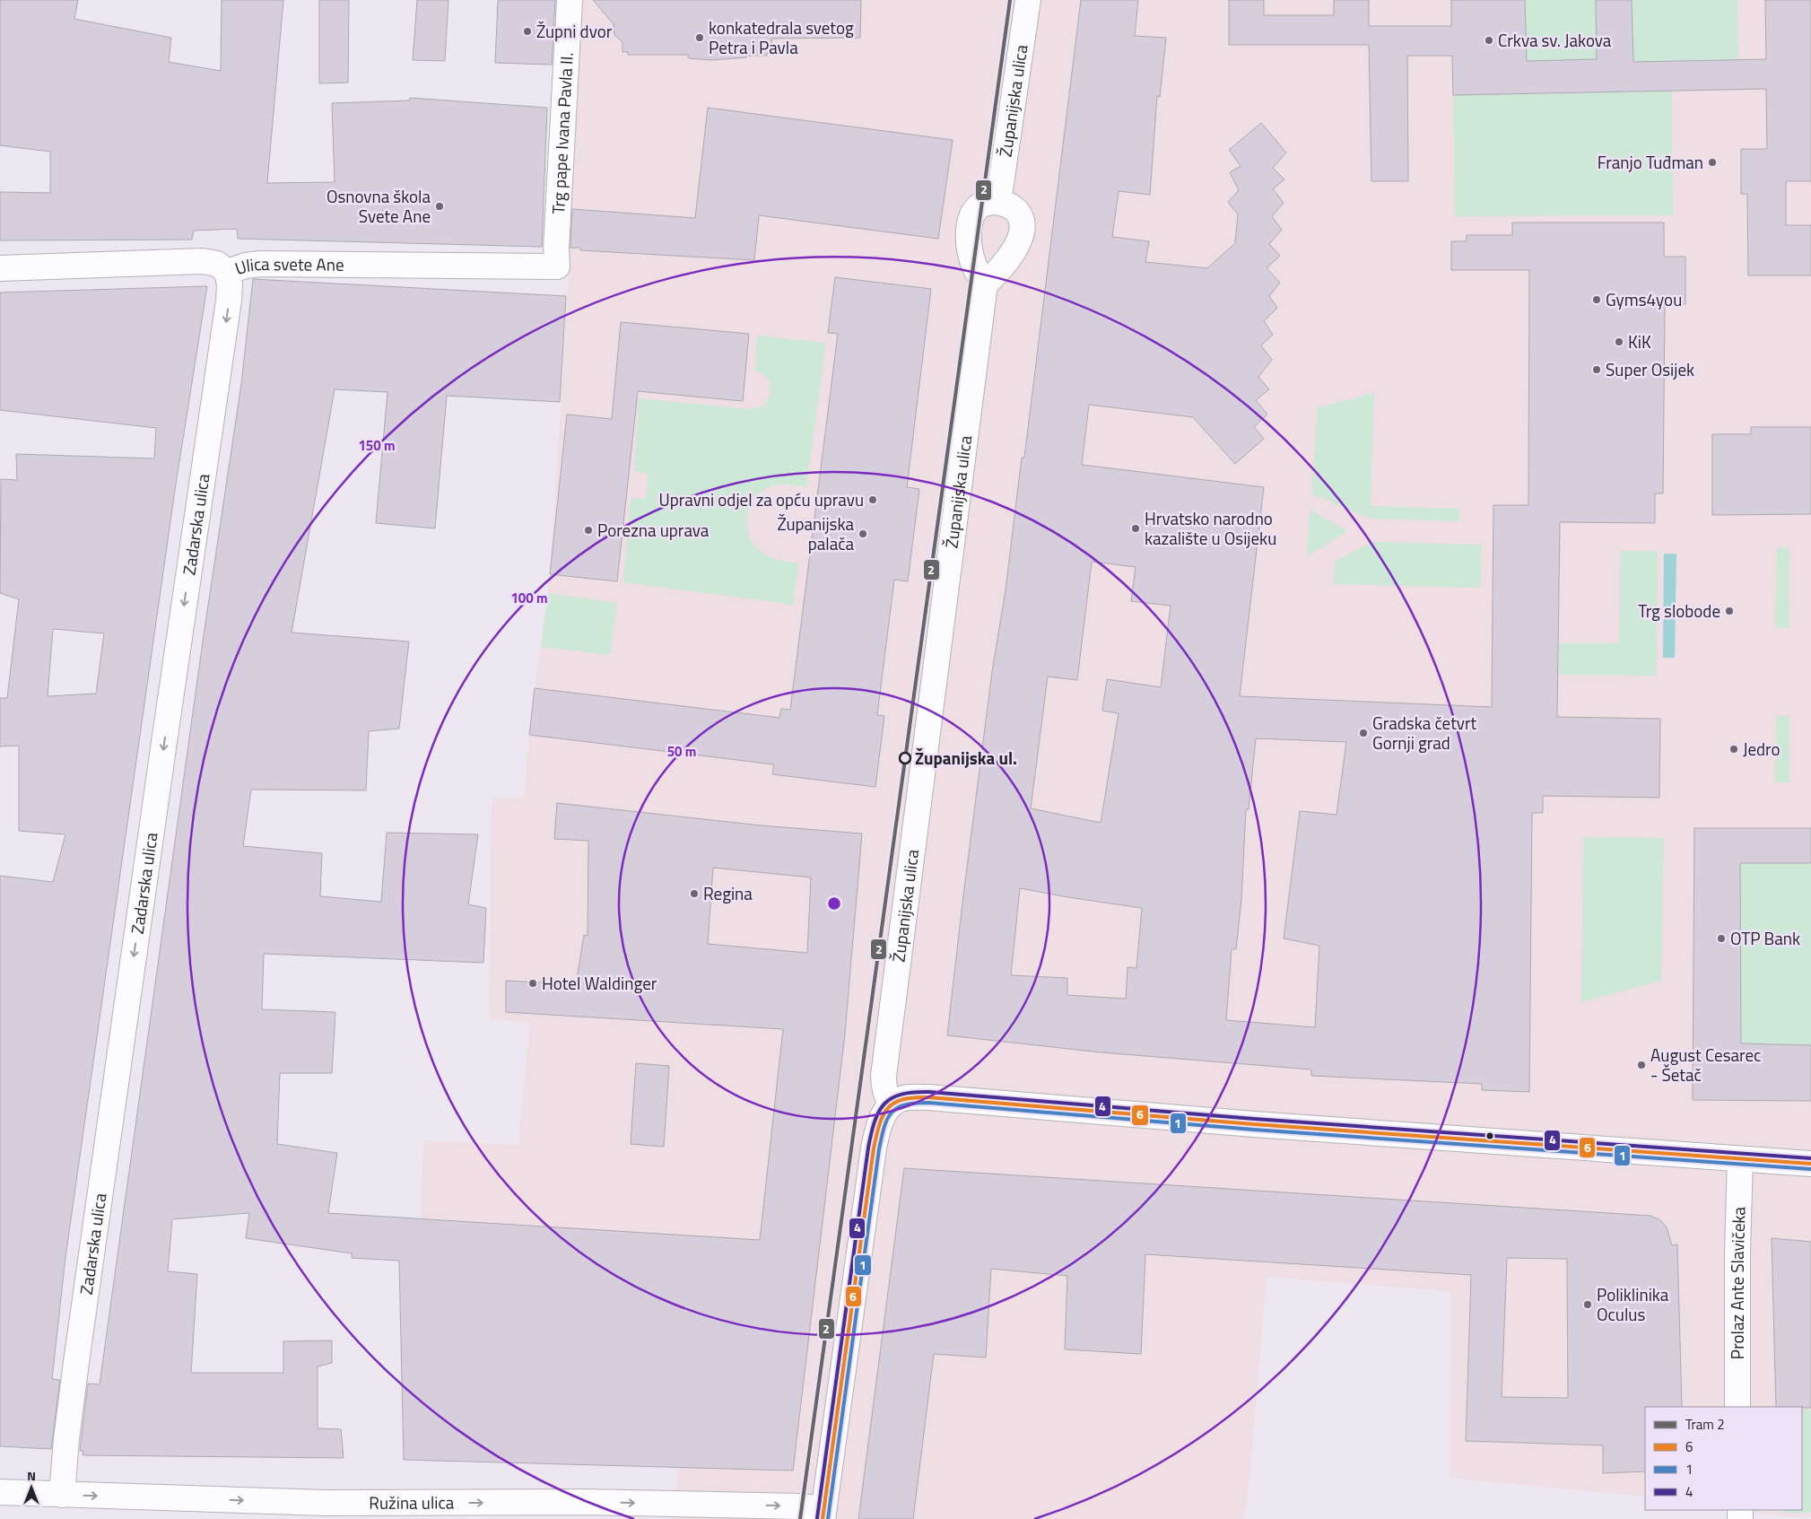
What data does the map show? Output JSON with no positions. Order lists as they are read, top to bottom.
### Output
{
  "streets": {
    "street": [
      "Županijska ulica",
      "Trg pape Ivana Pavla II.",
      "Ulica svete Ane",
      "Zadarska ulica",
      "Prolaz Ante Slavičeka",
      "Ružina ulica"
    ]
  },
  "crossings": [
    ["Trg pape Ivana Pavla II.", "Ulica svete Ane"],
    ["Ulica svete Ane", "Zadarska ulica"],
    ["Zadarska ulica", "Ružina ulica"]
  ],
  "one_way": ["Zadarska ulica", "Ružina ulica"],
  "places": [
    "Župni dvor",
    "konkatedrala svetog Petra i Pavla",
    "Crkva sv. Jakova",
    "Franjo Tuđman",
    "Osnovna škola Svete Ane",
    "Gyms4you",
    "KiK",
    "Super Osijek",
    "Upravni odjel za opću upravu",
    "Hrvatsko narodno kazalište u Osijeku",
    "Porezna uprava",
    "Županijska palača",
    "Trg slobode",
    "Gradska četvrt Gornji grad",
    "Jedro",
    "Županijska ul.",
    "Regina",
    "OTP Bank",
    "Hotel Waldinger",
    "August Cesarec - Šetač",
    "Poliklinika Oculus"
  ],
  "lines": [
    "tram line 2",
    "transit line 4",
    "transit line 6",
    "transit line 1"
  ],
  "legend": [
    "Tram 2",
    "6",
    "1",
    "4"
  ],
  "north": "top",
  "rings": ["150 m", "100 m", "50 m"]
}
